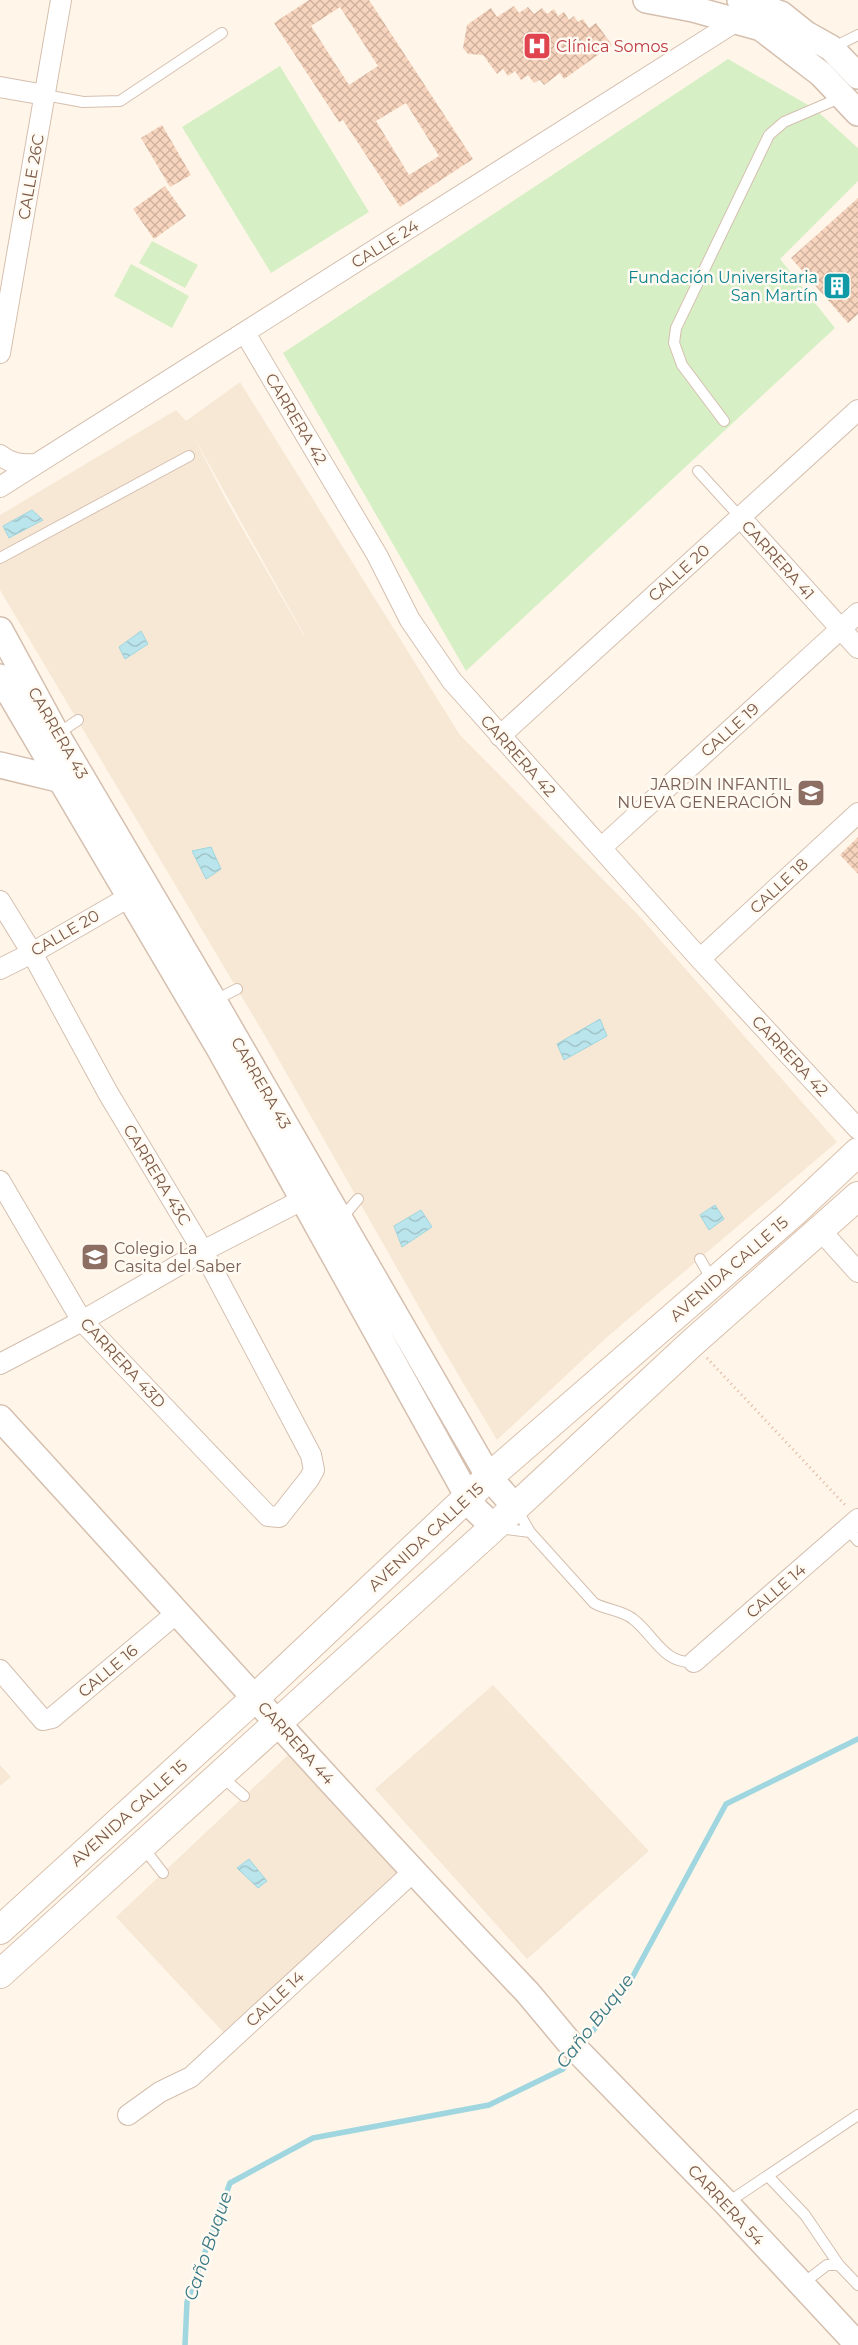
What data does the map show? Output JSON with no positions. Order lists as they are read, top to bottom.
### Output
{
  "streets": {
    "main road": ["AVENIDA CALLE 15"],
    "street": [
      "CALLE 26C",
      "CALLE 24",
      "CARRERA 42",
      "CARRERA 41",
      "CALLE 20",
      "CALLE 19",
      "CARRERA 43",
      "CALLE 18",
      "CARRERA 43C",
      "CARRERA 43D",
      "CALLE 14",
      "CALLE 16",
      "CARRERA 44",
      "CARRERA 54"
    ]
  },
  "crossings": [
    ["CALLE 24", "CARRERA 42"],
    ["CARRERA 42", "CALLE 20"],
    ["CARRERA 42", "CALLE 19"],
    ["CARRERA 42", "CALLE 18"],
    ["CARRERA 41", "CALLE 20"],
    ["CARRERA 41", "CALLE 19"],
    ["CALLE 20", "CARRERA 43"],
    ["CALLE 20", "CARRERA 43C"],
    ["CARRERA 43", "AVENIDA CALLE 15"],
    ["CARRERA 43", "CALLE 14"],
    ["CARRERA 43C", "CARRERA 43D"],
    ["AVENIDA CALLE 15", "CARRERA 44"],
    ["CALLE 14", "CARRERA 44"],
    ["CALLE 16", "CARRERA 44"],
    ["CARRERA 44", "CARRERA 54"]
  ],
  "water": ["Caño Buque"],
  "places": {
    "hospital": ["Clínica Somos"],
    "building": ["Fundación Universitaria San Martín"],
    "school or university": ["JARDIN INFANTIL NUEVA GENERACIÓN", "Colegio La Casita del Saber"]
  }
}
